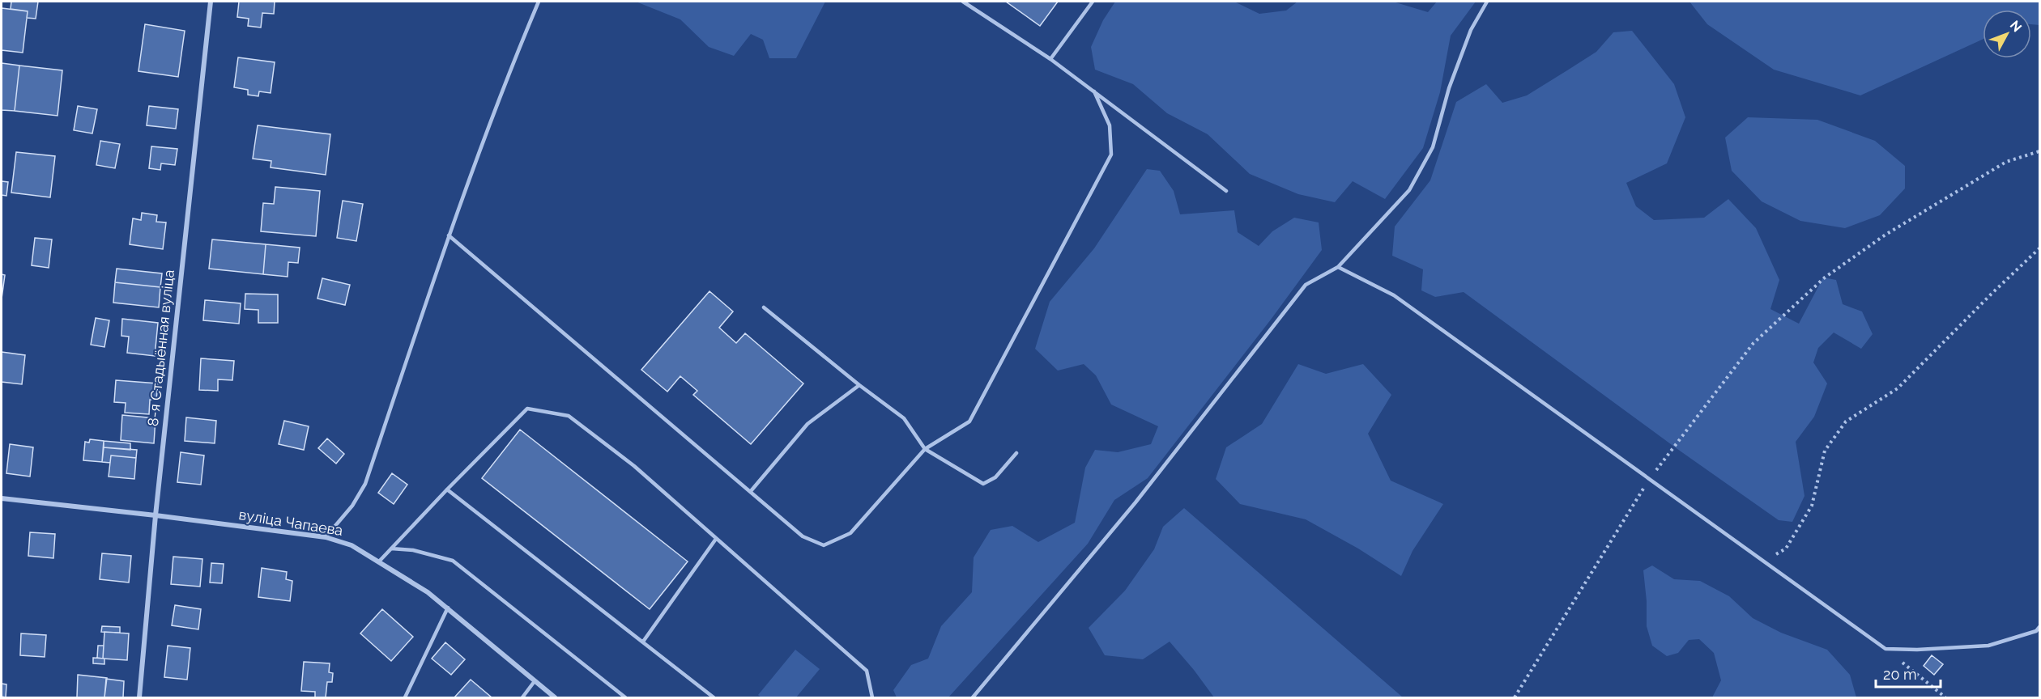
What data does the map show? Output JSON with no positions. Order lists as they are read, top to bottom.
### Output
{
  "streets": {
    "street": ["8-я Стадыённая вуліца", "вуліца Чапаева"]
  },
  "crossings": [
    ["8-я Стадыённая вуліца", "вуліца Чапаева"]
  ],
  "scale_bar": "20 m",
  "north": "top right"
}
